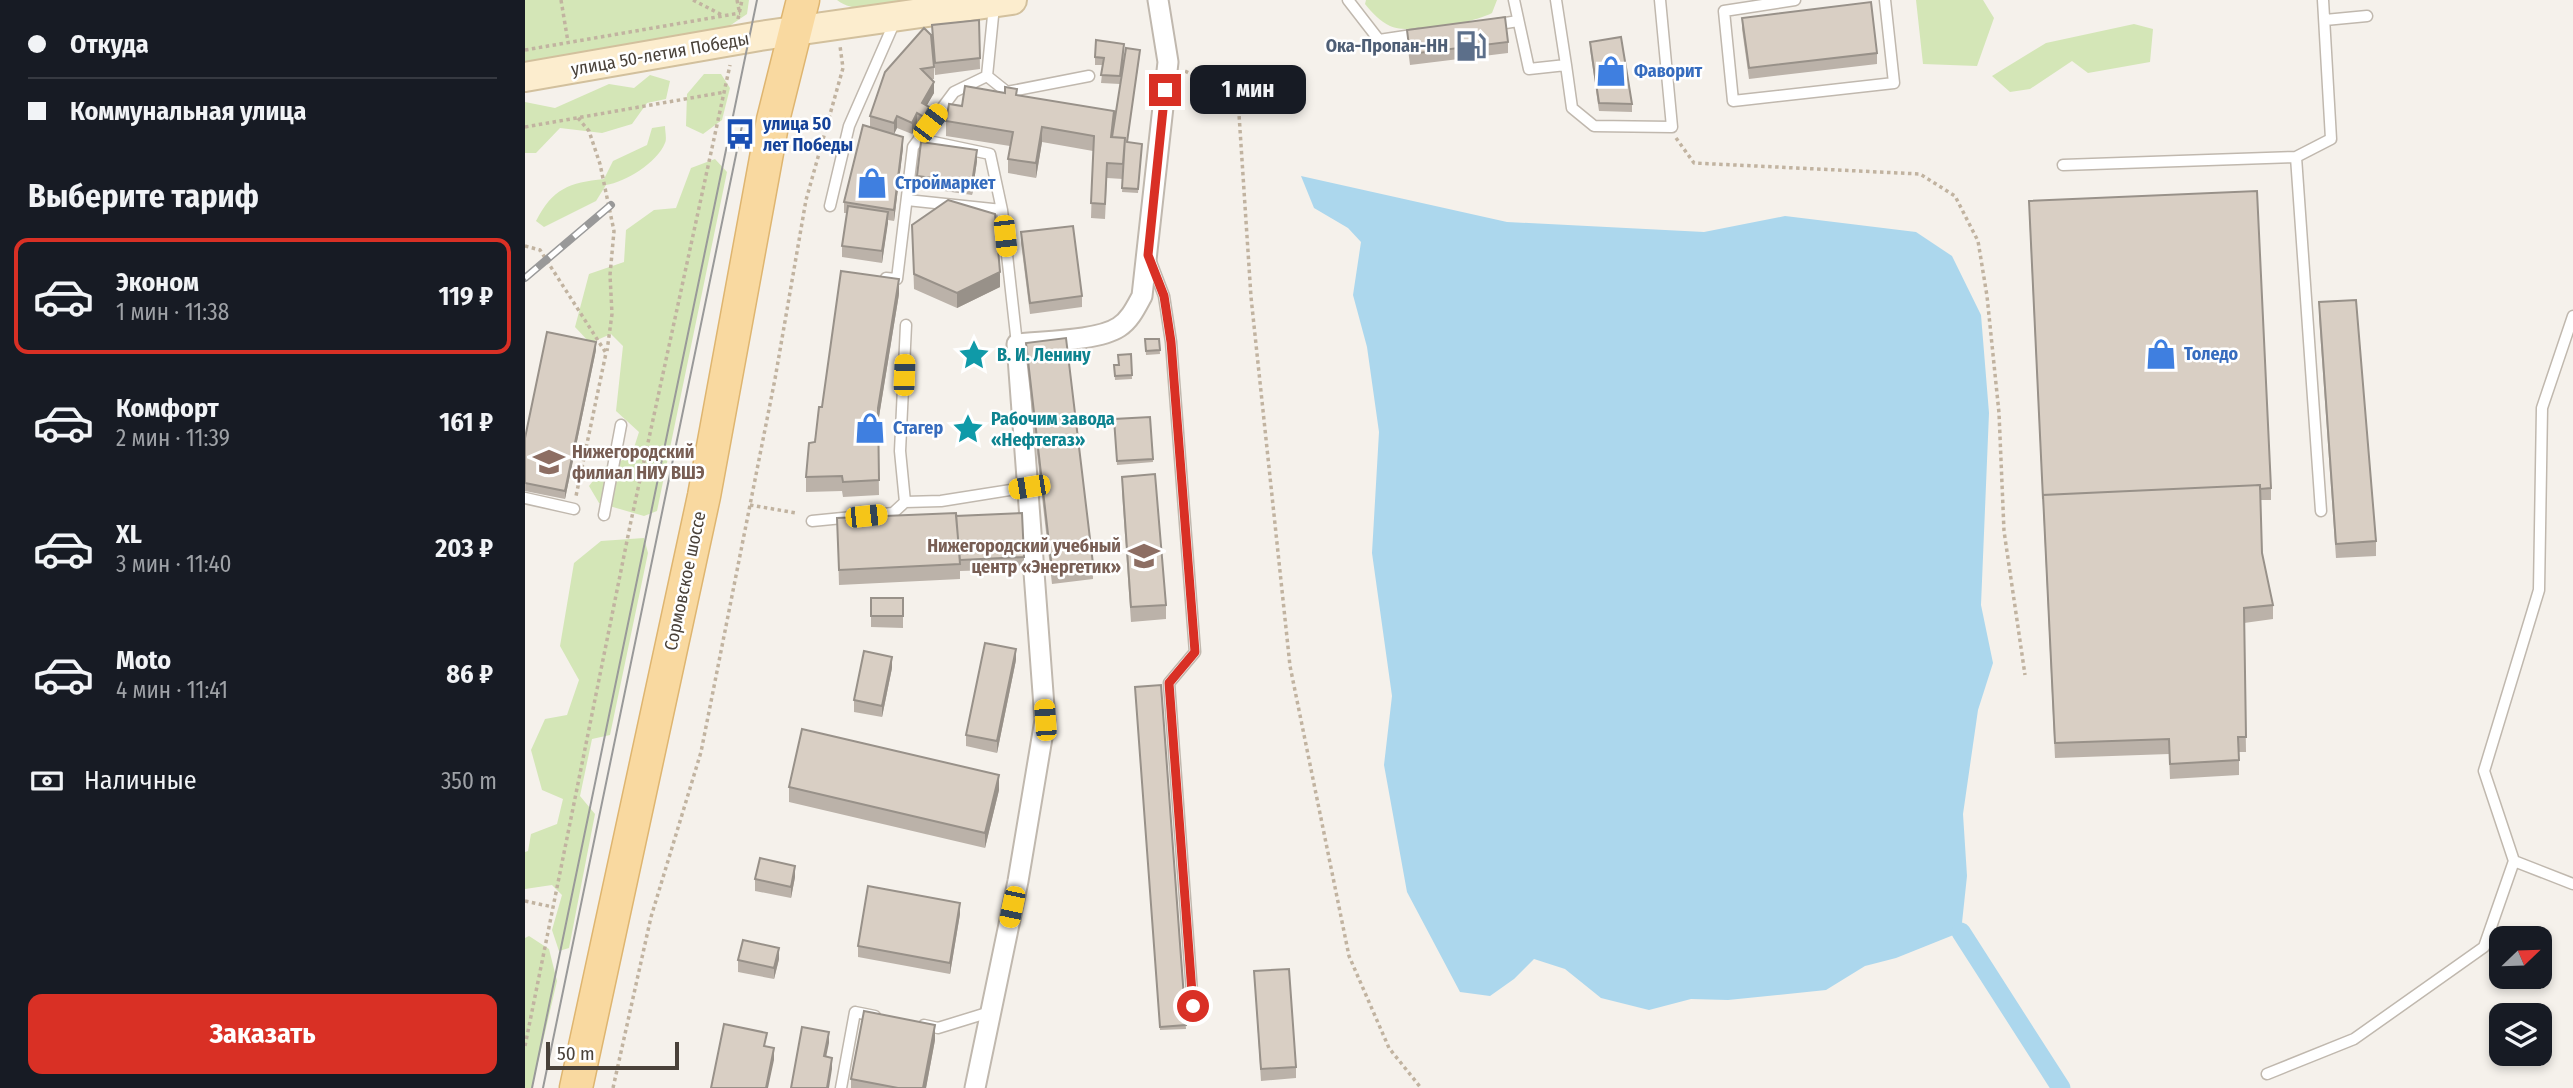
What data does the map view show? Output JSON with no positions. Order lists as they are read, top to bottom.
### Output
{
  "streets": {
    "main road": ["Сормовское шоссе"],
    "street": ["улица 50-летия Победы"]
  },
  "crossings": [
    ["улица 50-летия Победы", "Сормовское шоссе"]
  ],
  "places": {
    "fuel station": ["Ока-Пропан-НН"],
    "shop": [
      "Фаворит",
      "Строймаркет",
      "Толедо",
      "Стагер"
    ],
    "bus stop": ["улица 50 лет Победы"],
    "place": ["В. И. Ленину", "Рабочим завода «Нефтегаз»"],
    "school or university": ["Нижегородский филиал НИУ ВШЭ", "Нижегородский учебный центр «Энергетик»"]
  },
  "scale_bar": "50 m",
  "north": "top right",
  "page": {
    "banner": ["Откуда", "Коммунальная улица"],
    "bubble": "1 мин",
    "heading": "Выберите тариф",
    "list": [
      {
        "name": "Эконом",
        "note": "1 мин · 11:38",
        "value": "119 ₽"
      },
      {
        "name": "Комфорт",
        "note": "2 мин · 11:39",
        "value": "161 ₽"
      },
      {
        "name": "XL",
        "note": "3 мин · 11:40",
        "value": "203 ₽"
      },
      {
        "name": "Moto",
        "note": "4 мин · 11:41",
        "value": "86 ₽"
      }
    ],
    "pay": ["Наличные", "350 m"],
    "buttons": "Заказать",
    "scale": "50 m"
  }
}
